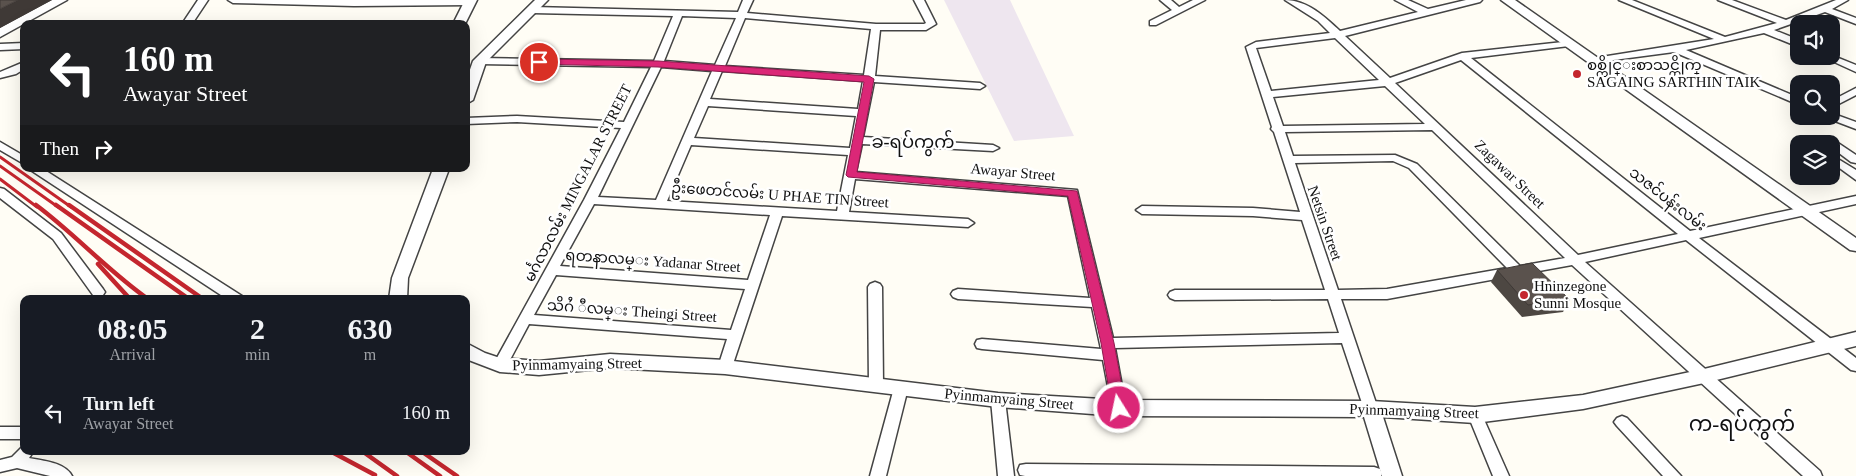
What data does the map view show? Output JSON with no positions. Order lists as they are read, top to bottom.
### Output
{
  "streets": {
    "street": [
      "Awayar Street",
      "Zagawar Street",
      "မင်္ဂလာလမ်း MINGALAR STREET",
      "ဦးဖေတင်လမ်း U PHAE TIN Street",
      "သဇင်ပန်းလမ်း",
      "Netsin Street",
      "ရတနာလမ္း Yadanar Street",
      "သိဂႆ ီလမ္း Theingi Street",
      "Pyinmamyaing Street"
    ]
  },
  "crossings": [
    ["Awayar Street", "Pyinmamyaing Street"],
    ["Zagawar Street", "Netsin Street"],
    ["Zagawar Street", "Pyinmamyaing Street"],
    ["မင်္ဂလာလမ်း MINGALAR STREET", "ဦးဖေတင်လမ်း U PHAE TIN Street"],
    ["မင်္ဂလာလမ်း MINGALAR STREET", "ရတနာလမ္း Yadanar Street"],
    ["မင်္ဂလာလမ်း MINGALAR STREET", "သိဂႆ ီလမ္း Theingi Street"],
    ["မင်္ဂလာလမ်း MINGALAR STREET", "Pyinmamyaing Street"],
    ["သဇင်ပန်းလမ်း", "Pyinmamyaing Street"],
    ["Netsin Street", "Pyinmamyaing Street"]
  ],
  "districts": ["ခ-ရပ်ကွက်", "က-ရပ်ကွက်"],
  "places": ["စစ္ကိုင္းစာသင္တိုက္ SAGAING SARTHIN TAIK", "Hninzegone Sunni Mosque"],
  "page": {
    "turn": ["160 m", "Awayar Street"],
    "then": "Then",
    "eta": [
      "08:05",
      "Arrival",
      "2",
      "min",
      "630",
      "m"
    ],
    "list": [
      {
        "name": "Turn left",
        "note": "Awayar Street",
        "value": "160 m"
      }
    ]
  }
}
